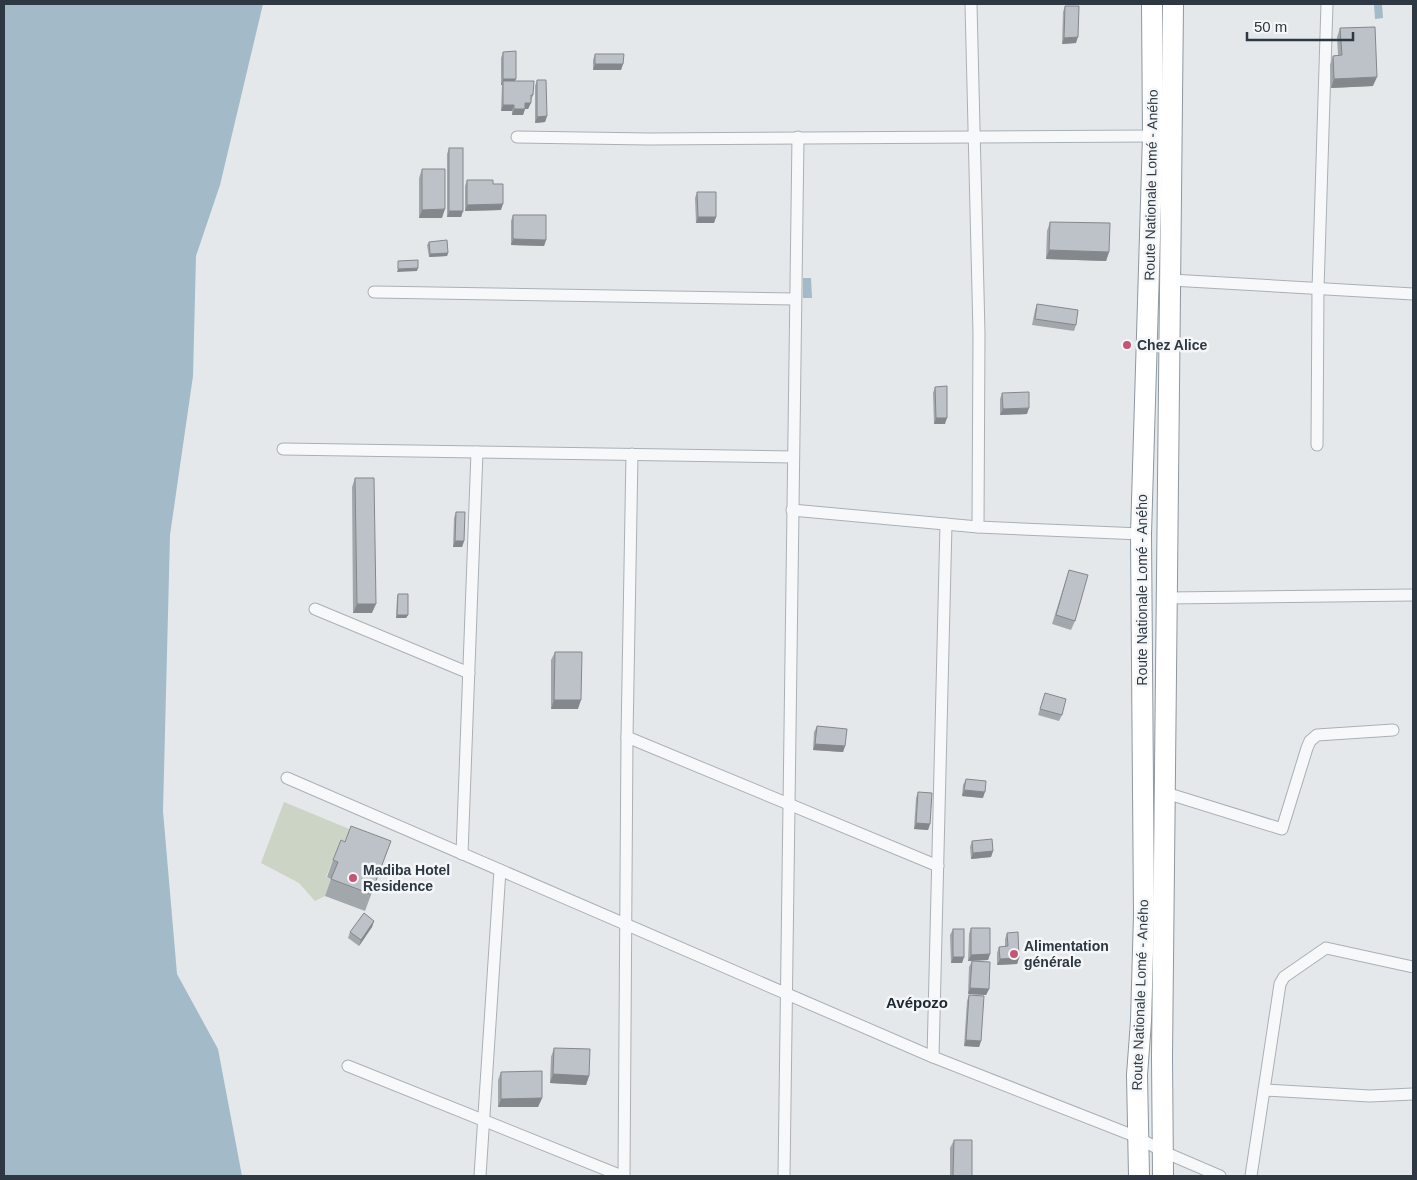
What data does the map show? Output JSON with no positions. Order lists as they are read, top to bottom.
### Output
{
  "streets": {
    "highway": ["Route Nationale Lomé - Aného"]
  },
  "districts": ["Avépozo"],
  "places": ["Chez Alice", "Madiba Hotel Residence", "Alimentation générale"],
  "scale_bar": "50 m"
}
